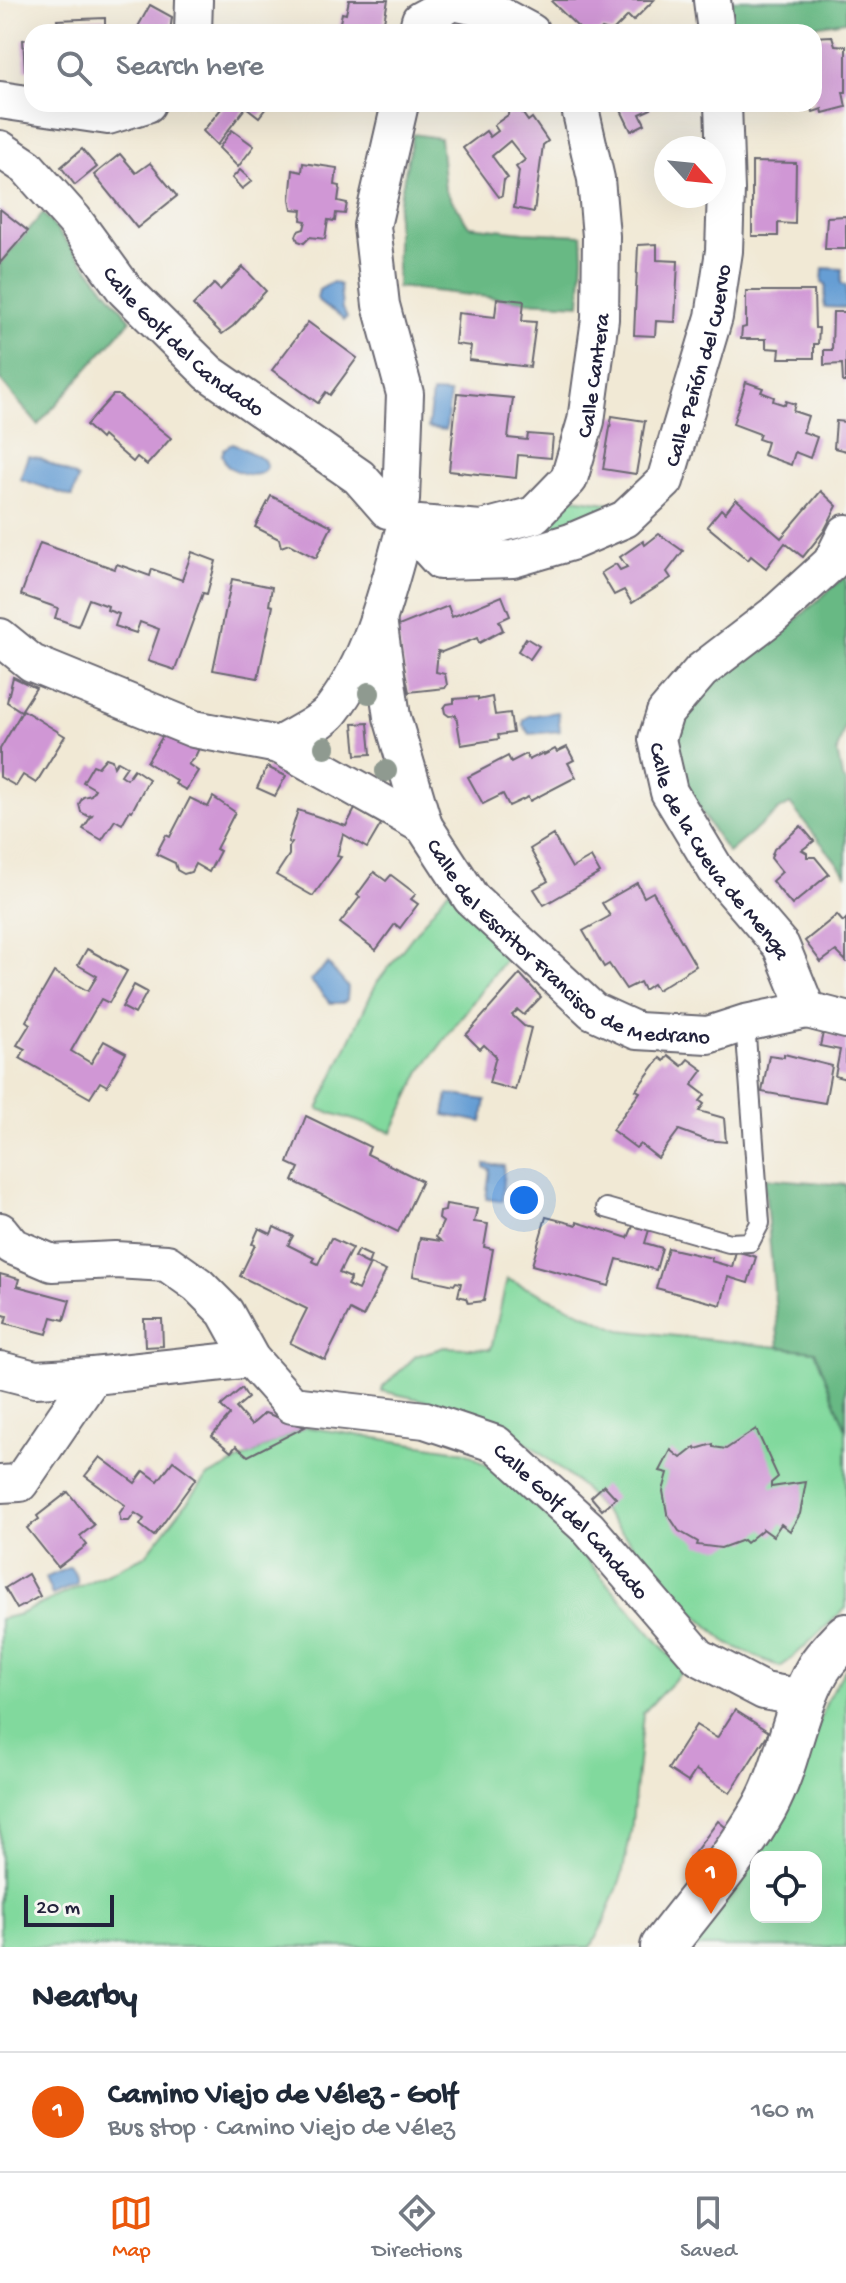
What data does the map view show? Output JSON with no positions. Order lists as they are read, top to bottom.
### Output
{
  "streets": {
    "street": [
      "Calle Golf del Candado",
      "Calle Peñón del Cuervo",
      "Calle Cantera",
      "Calle de la Cueva de Menga",
      "Calle del Escritor Francisco de Medrano"
    ]
  },
  "crossings": [
    ["Calle Golf del Candado", "Calle Peñón del Cuervo"],
    ["Calle Golf del Candado", "Calle Cantera"],
    ["Calle Peñón del Cuervo", "Calle Cantera"],
    ["Calle de la Cueva de Menga", "Calle del Escritor Francisco de Medrano"]
  ],
  "scale_bar": "20 m",
  "north": "bottom right",
  "page": {
    "search": "Search here",
    "pins": "1",
    "scale": "20 m",
    "heading": "Nearby",
    "list": [
      {
        "mark": "1",
        "name": "Camino Viejo de Vélez - Golf",
        "note": "Bus stop · Camino Viejo de Vélez",
        "value": "160 m"
      }
    ],
    "nav": ["Map", "Directions", "Saved"]
  }
}
